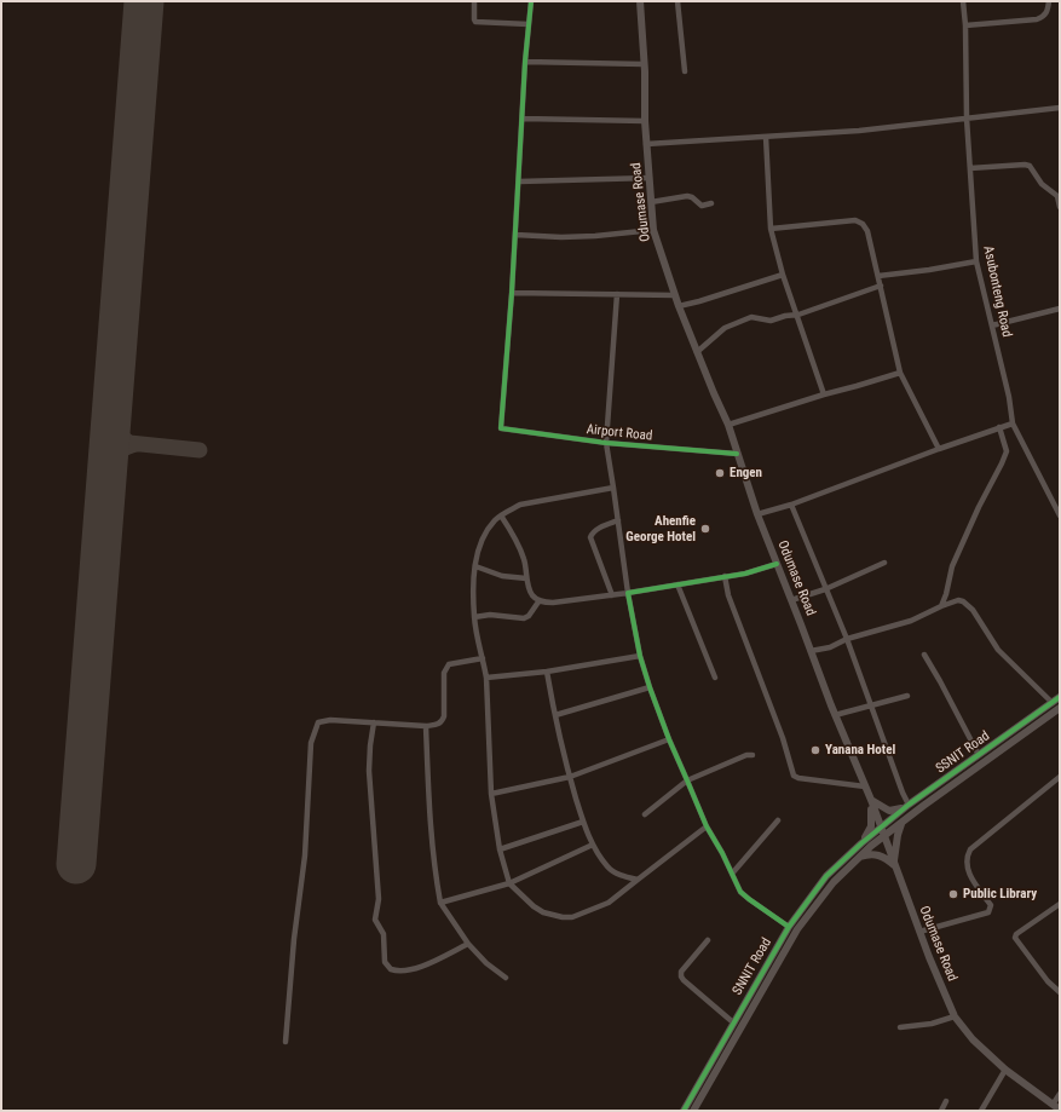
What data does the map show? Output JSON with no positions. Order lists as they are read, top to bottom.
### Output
{
  "streets": {
    "main road": ["Odumase Road", "SSNIT Road", "SNNIT Road"],
    "street": ["Asubonteng Road", "Airport Road"]
  },
  "crossings": [
    ["Odumase Road", "Airport Road"],
    ["Odumase Road", "SSNIT Road"],
    ["Odumase Road", "SNNIT Road"],
    ["SSNIT Road", "SNNIT Road"]
  ],
  "places": [
    "Engen",
    "Ahenfie George Hotel",
    "Yanana Hotel",
    "Public Library"
  ]
}
